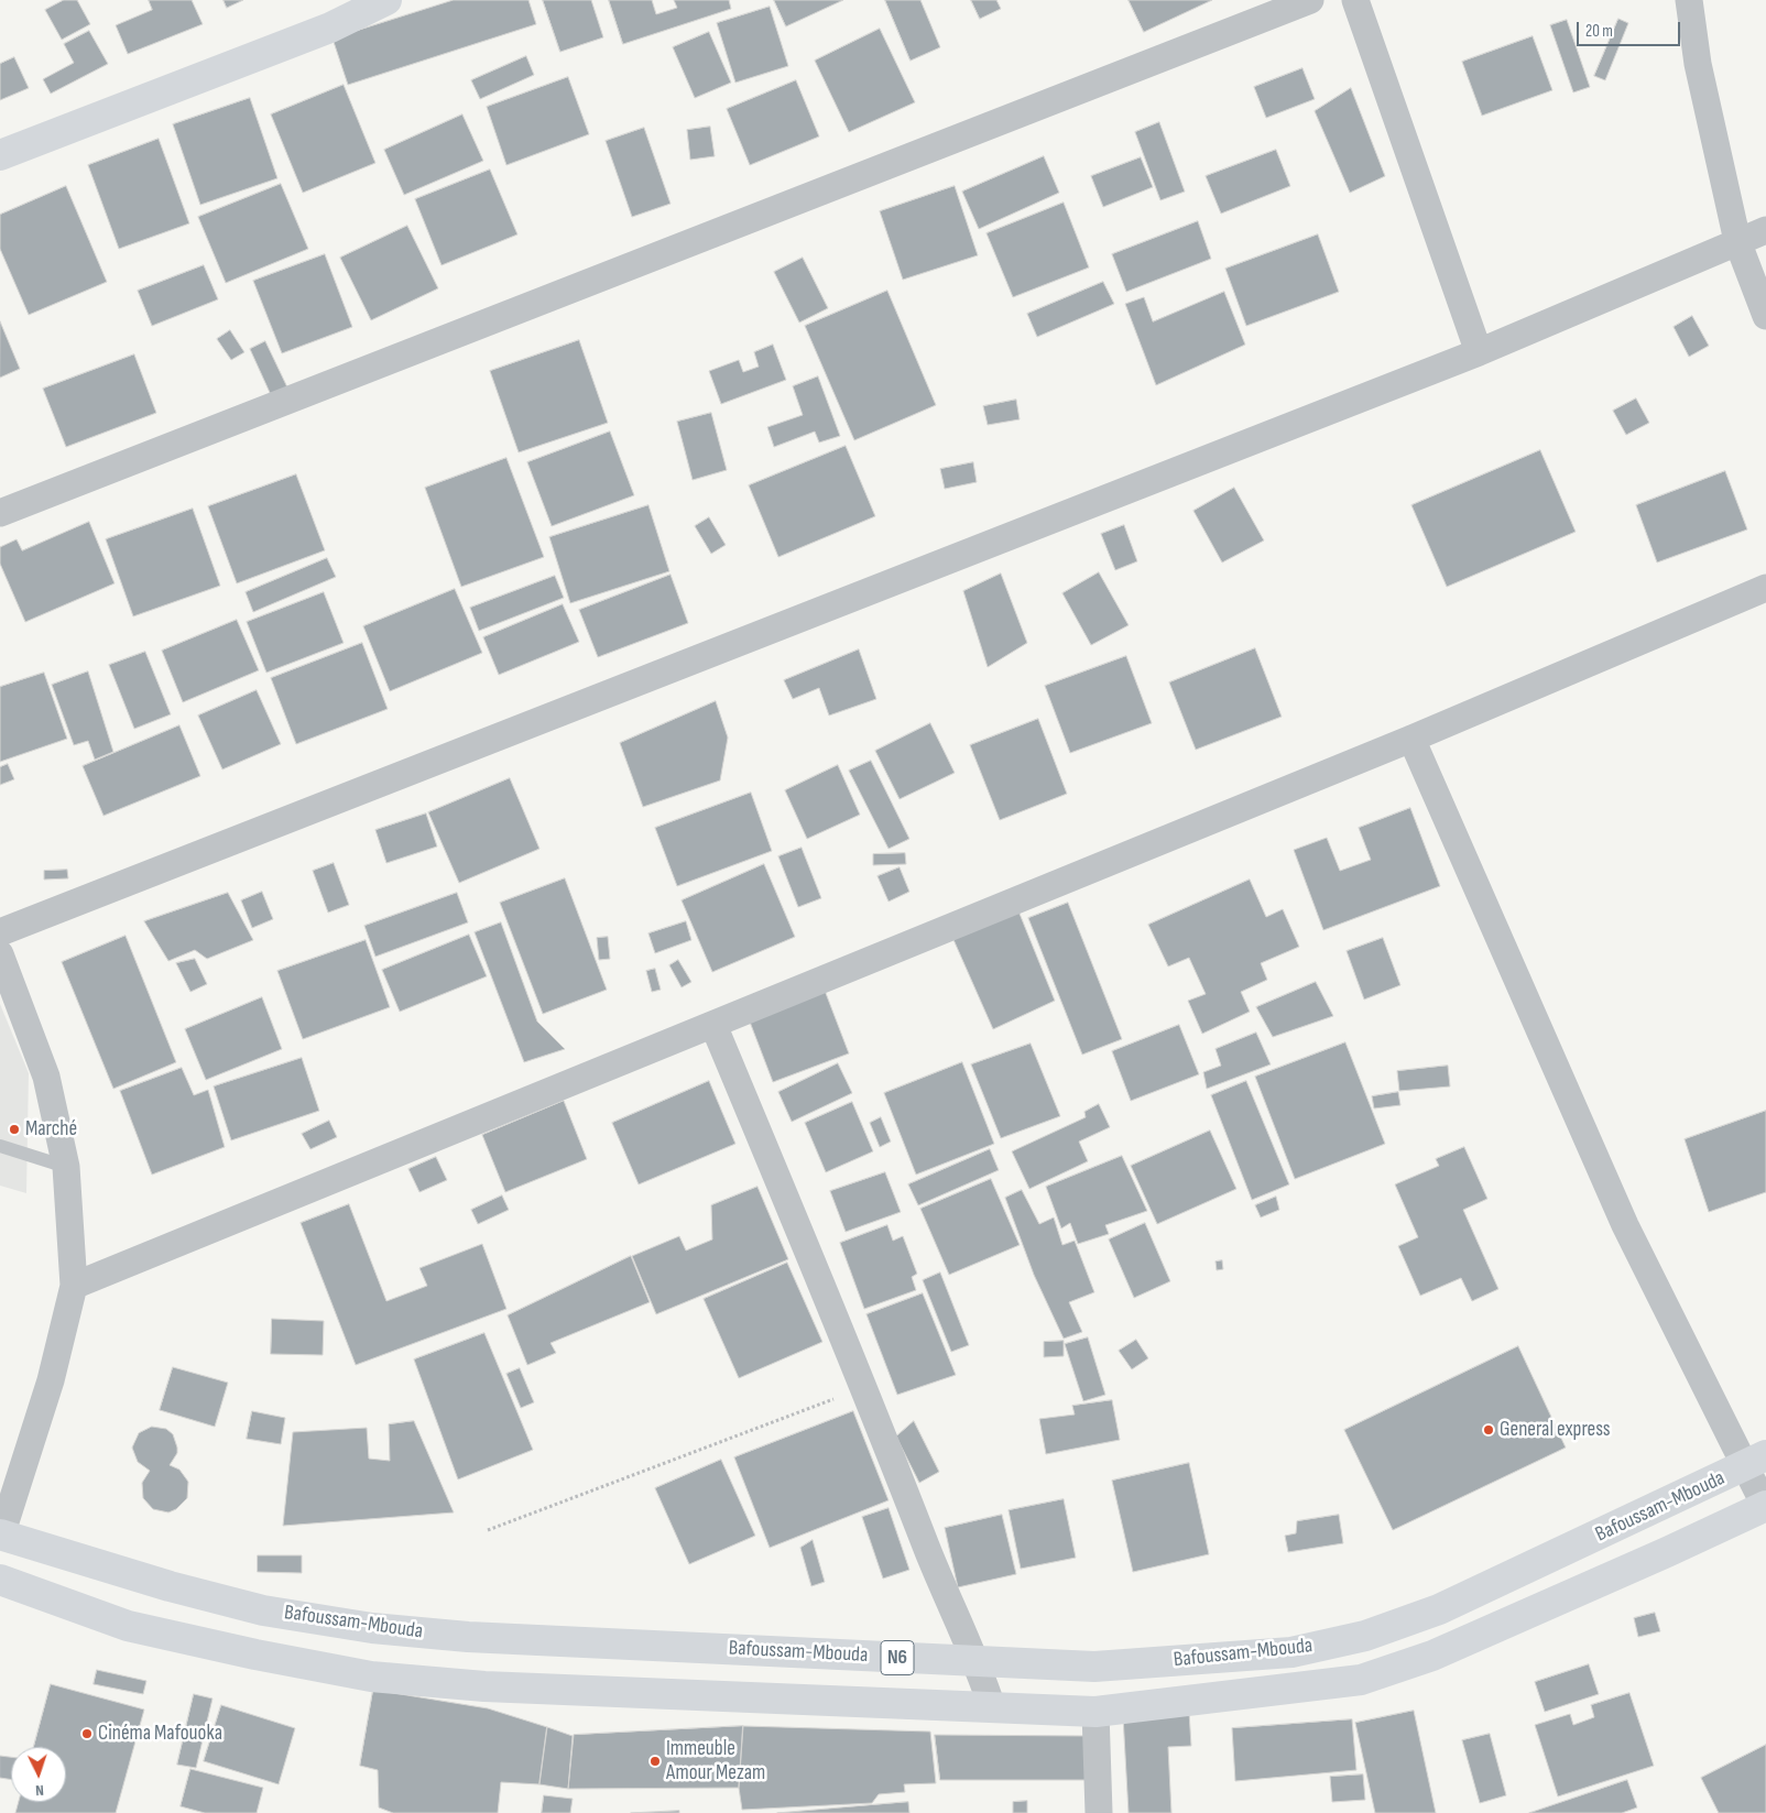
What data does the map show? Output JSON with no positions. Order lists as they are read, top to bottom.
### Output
{
  "streets": {
    "main road": ["Bafoussam-Mbouda", "N6"]
  },
  "places": [
    "Marché",
    "General express",
    "Cinéma Mafouoka",
    "Immeuble Amour Mezam"
  ],
  "scale_bar": "20 m",
  "north": "bottom"
}
